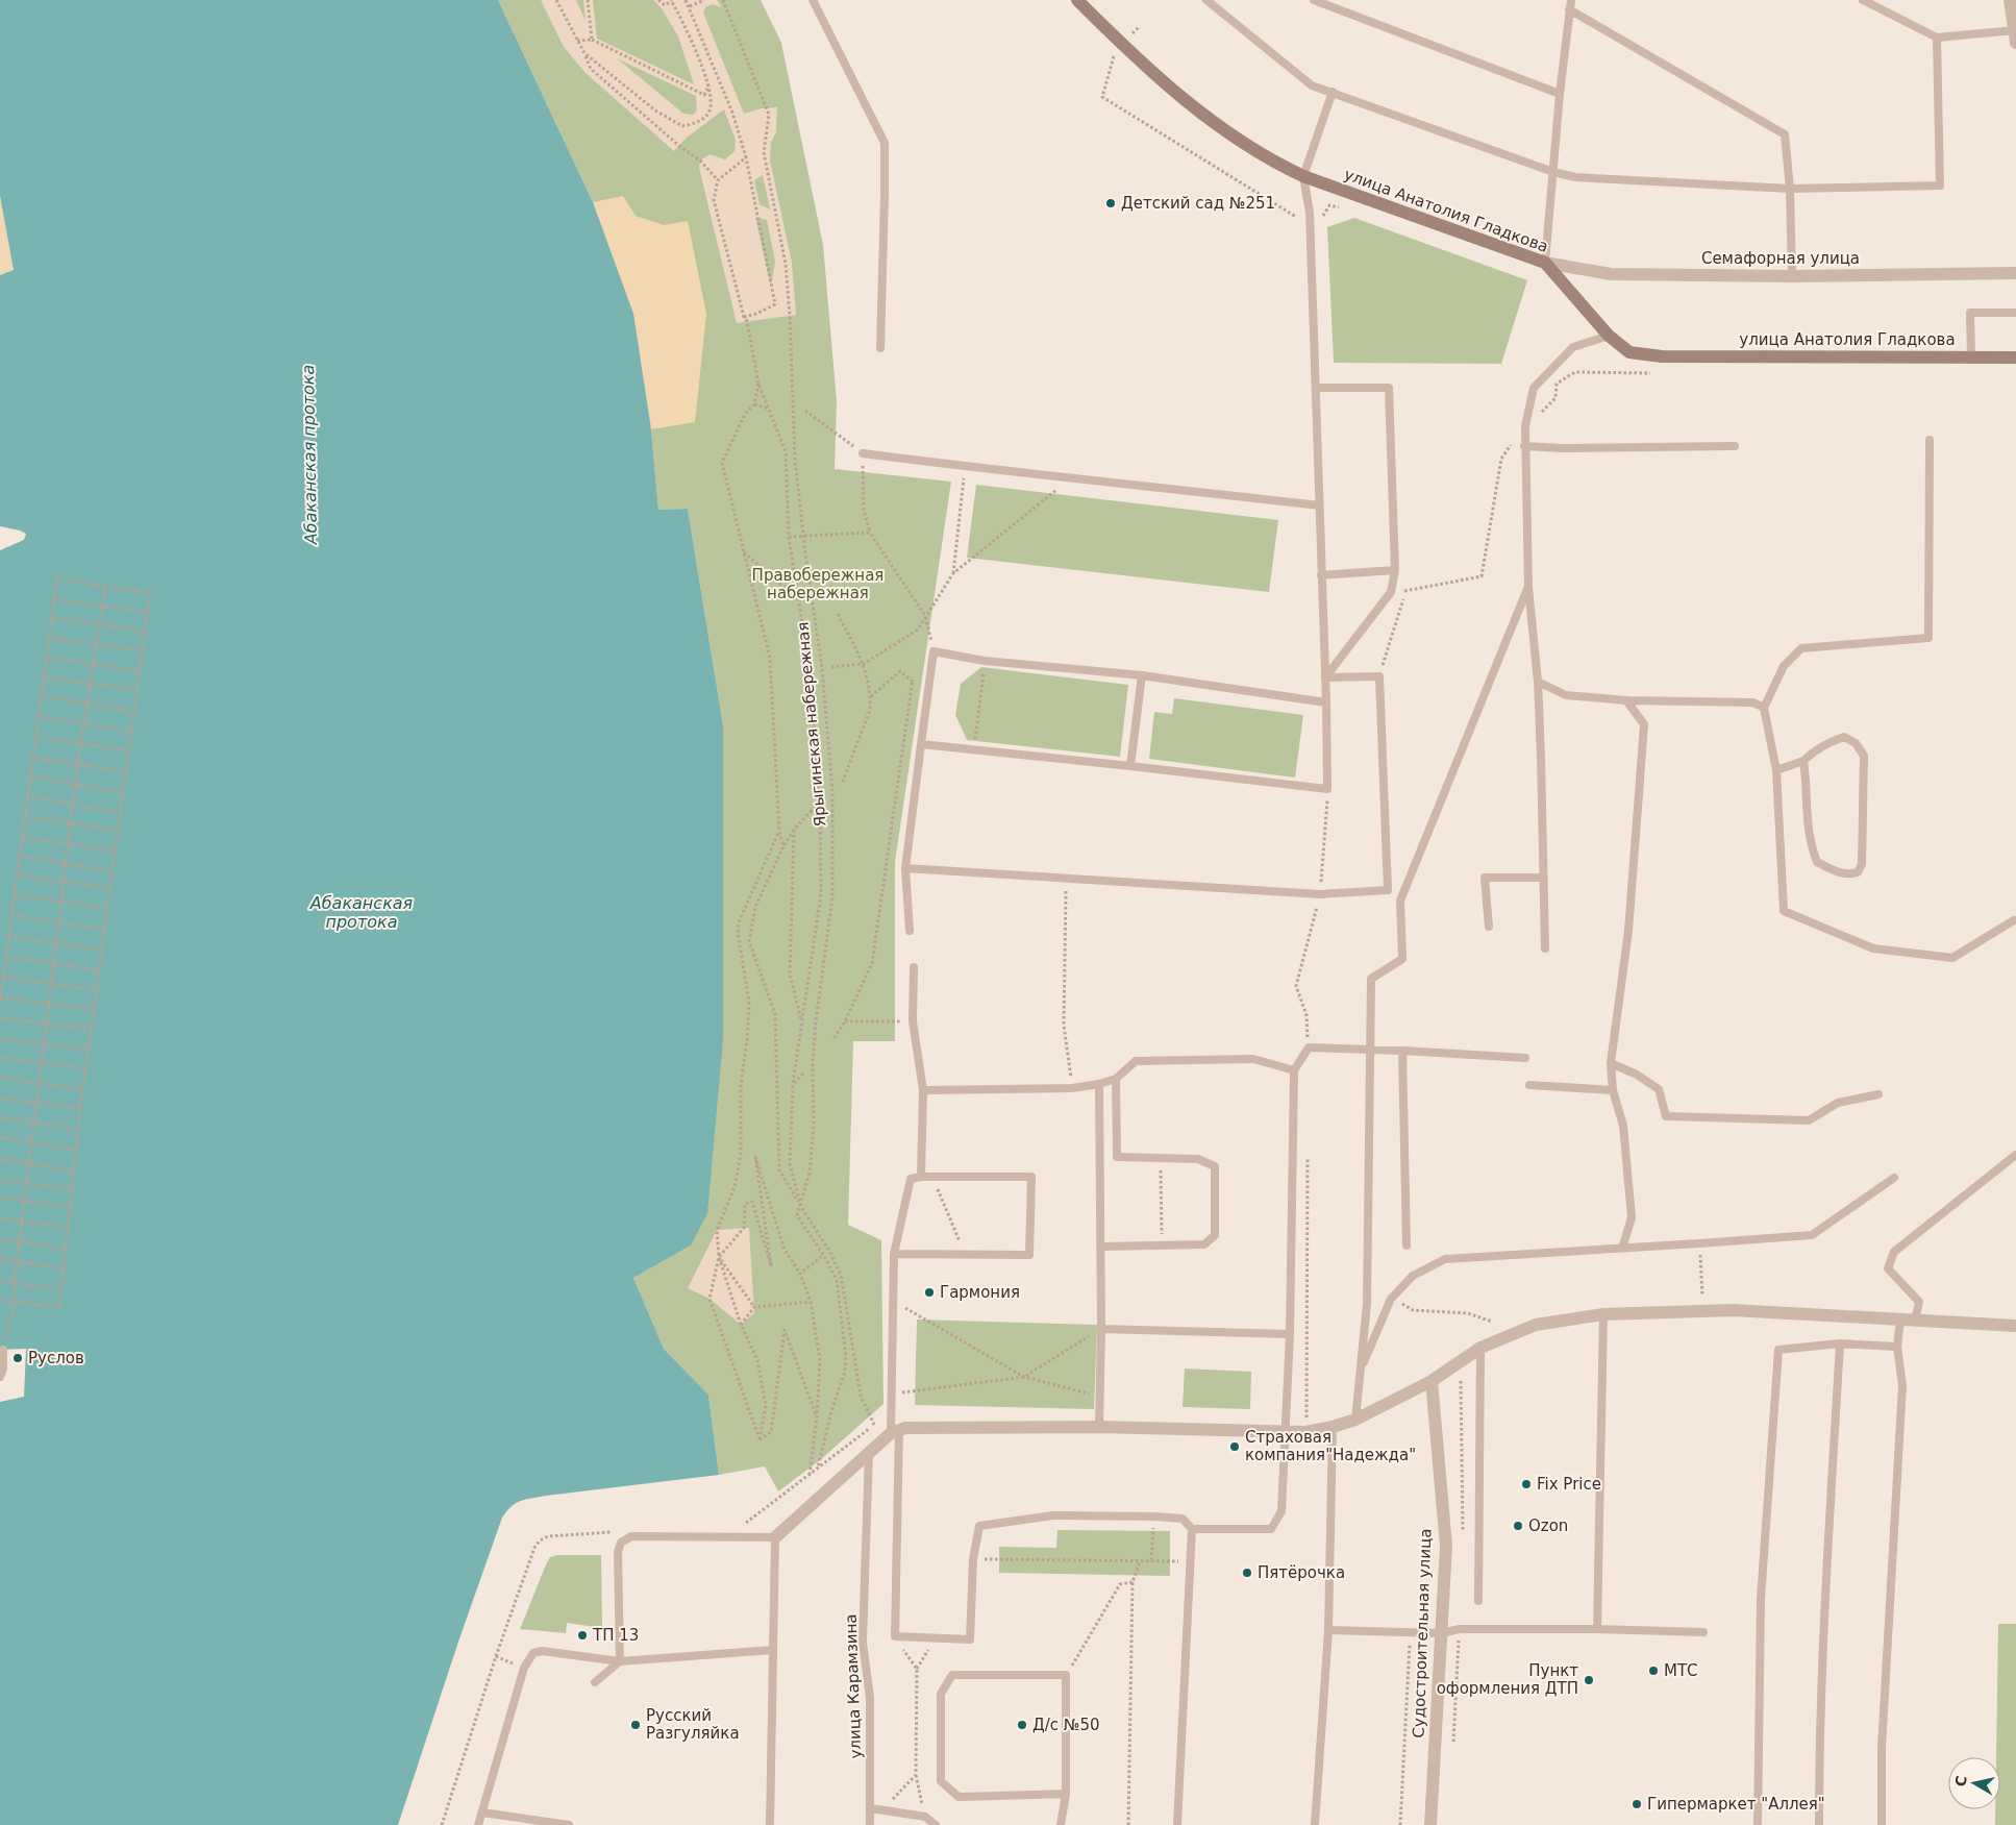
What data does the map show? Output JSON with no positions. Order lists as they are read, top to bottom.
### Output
{
  "streets": {
    "main road": ["улица Анатолия Гладкова"],
    "street": ["Семафорная улица", "Судостроительная улица"],
    "lane": ["улица Карамзина"],
    "path": ["Ярыгинская набережная"]
  },
  "crossings": [
    ["улица Анатолия Гладкова", "Семафорная улица"]
  ],
  "water": ["Абаканская протока"],
  "parks": ["Правобережная набережная"],
  "places": [
    "Детский сад №251",
    "Гармония",
    "Руслов",
    "Страховая компания\"Надежда\"",
    "Fix Price",
    "Ozon",
    "Пятёрочка",
    "ТП 13",
    "МТС",
    "Пункт оформления ДТП",
    "Русский Разгуляйка",
    "Д/с №50",
    "Гипермаркет \"Аллея\""
  ],
  "north": "left"
}
